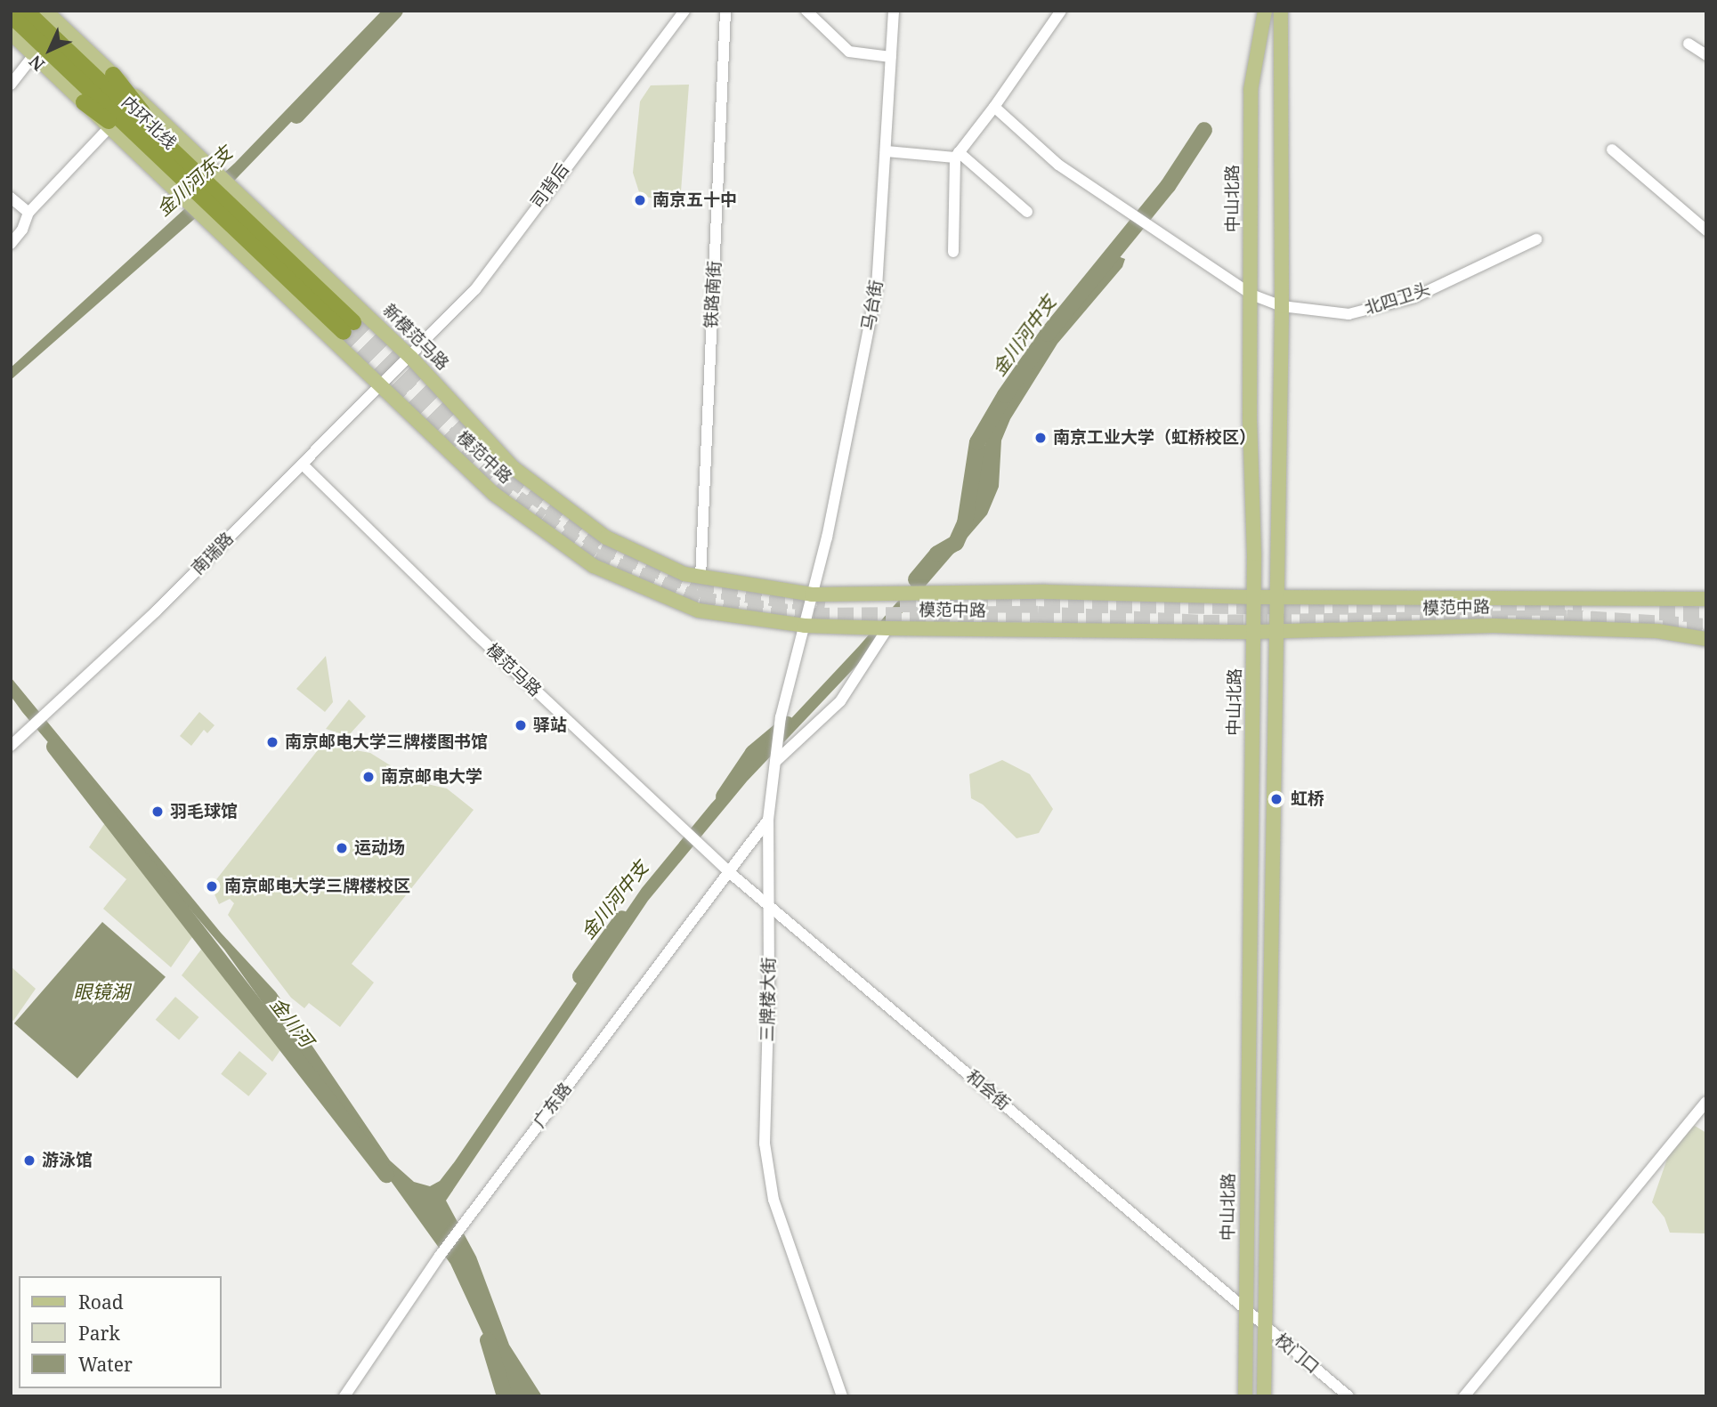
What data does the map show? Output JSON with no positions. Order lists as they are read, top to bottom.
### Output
{
  "streets": {
    "highway": ["内环北线"],
    "main road": ["中山北路", "新模范马路", "模范中路"],
    "street": [
      "司背后",
      "铁路南街",
      "北四卫头",
      "马台街",
      "南瑞路",
      "模范马路",
      "三牌楼大街",
      "和会街",
      "广东路",
      "校门口"
    ]
  },
  "crossings": [
    ["内环北线", "新模范马路"],
    ["内环北线", "模范中路"],
    ["司背后", "新模范马路"],
    ["司背后", "南瑞路"],
    ["中山北路", "北四卫头"],
    ["中山北路", "模范中路"],
    ["中山北路", "和会街"],
    ["中山北路", "校门口"],
    ["铁路南街", "新模范马路"],
    ["马台街", "新模范马路"],
    ["马台街", "模范中路"],
    ["马台街", "三牌楼大街"],
    ["新模范马路", "模范中路"],
    ["新模范马路", "南瑞路"],
    ["新模范马路", "三牌楼大街"],
    ["模范中路", "南瑞路"],
    ["模范中路", "三牌楼大街"],
    ["南瑞路", "模范马路"],
    ["模范马路", "和会街"],
    ["模范马路", "广东路"],
    ["三牌楼大街", "和会街"],
    ["三牌楼大街", "广东路"],
    ["和会街", "广东路"],
    ["和会街", "校门口"]
  ],
  "water": [
    "金川河东支",
    "金川河中支",
    "眼镜湖",
    "金川河"
  ],
  "places": [
    "南京五十中",
    "南京工业大学（虹桥校区）",
    "驿站",
    "南京邮电大学三牌楼图书馆",
    "南京邮电大学",
    "虹桥",
    "羽毛球馆",
    "运动场",
    "南京邮电大学三牌楼校区",
    "游泳馆"
  ],
  "legend": ["Road", "Park", "Water"],
  "north": "bottom left"
}
